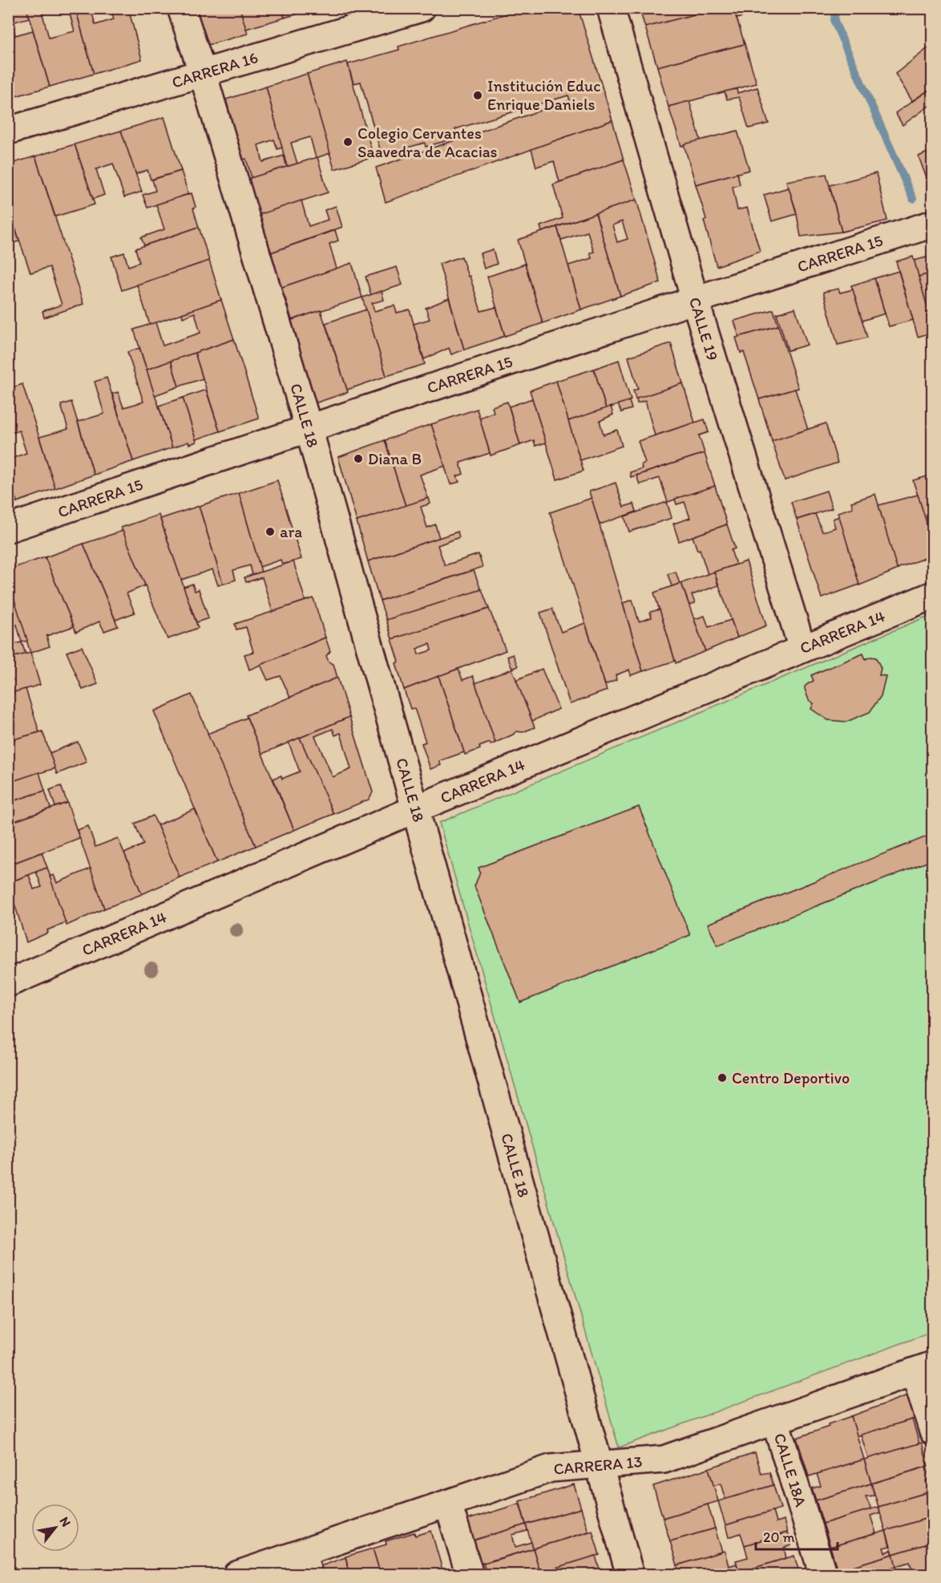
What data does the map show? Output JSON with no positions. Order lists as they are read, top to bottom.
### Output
{
  "streets": {
    "street": [
      "CARRERA 16",
      "CARRERA 15",
      "CALLE 19",
      "CALLE 18",
      "CARRERA 14",
      "CARRERA 13",
      "CALLE 18A"
    ]
  },
  "crossings": [
    ["CARRERA 16", "CALLE 18"],
    ["CARRERA 15", "CALLE 19"],
    ["CARRERA 15", "CALLE 18"],
    ["CALLE 19", "CARRERA 14"],
    ["CALLE 18", "CARRERA 14"],
    ["CALLE 18", "CARRERA 13"],
    ["CARRERA 13", "CALLE 18A"]
  ],
  "places": [
    "Institución Educ Enrique Daniels",
    "Colegio Cervantes Saavedra de Acacias",
    "Diana B",
    "ara",
    "Centro Deportivo"
  ],
  "scale_bar": "20 m",
  "north": "top right"
}
